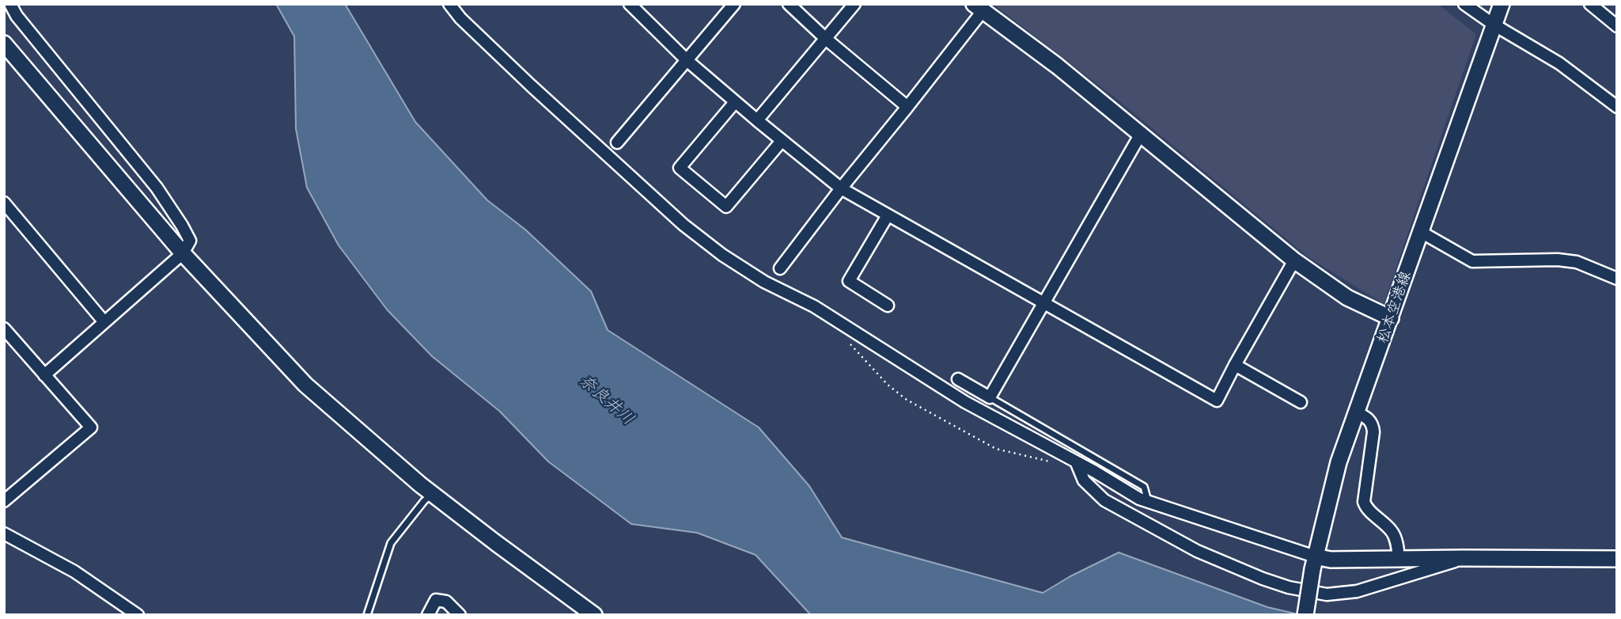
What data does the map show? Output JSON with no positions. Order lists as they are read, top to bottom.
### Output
{
  "streets": {
    "street": ["松本空港線"]
  },
  "water": ["奈良井川"]
}
